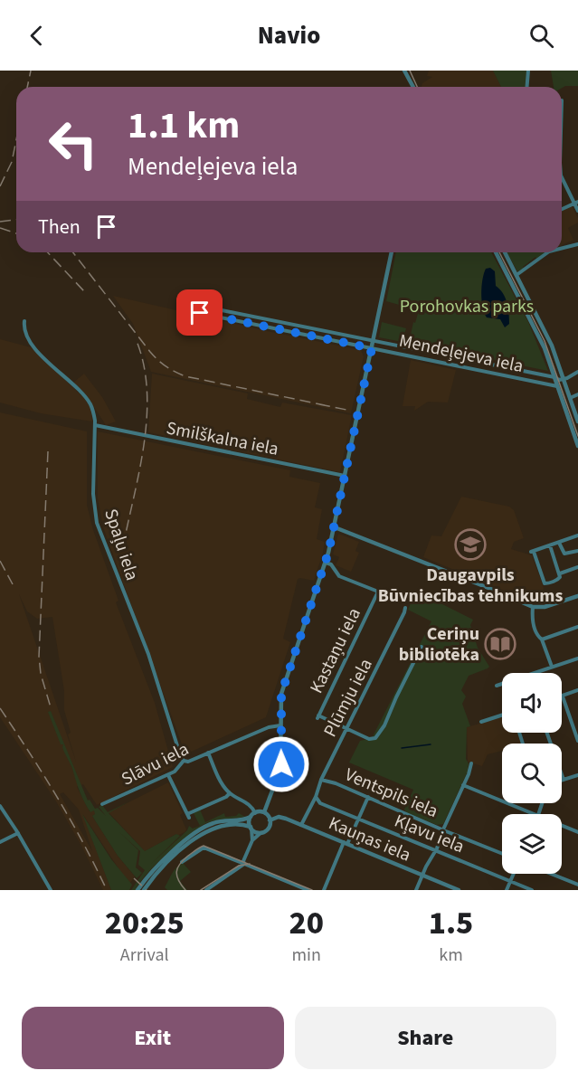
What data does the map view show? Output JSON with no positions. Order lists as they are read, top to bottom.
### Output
{
  "streets": {
    "street": [
      "Mendeļejeva iela",
      "Smilškalna iela",
      "Spaļu iela",
      "Kastaņu iela",
      "Plūmju iela",
      "Slāvu iela",
      "Ventspils iela",
      "Kļavu iela",
      "Kauņas iela"
    ]
  },
  "crossings": [
    ["Smilškalna iela", "Spaļu iela"],
    ["Spaļu iela", "Slāvu iela"],
    ["Kastaņu iela", "Plūmju iela"],
    ["Plūmju iela", "Ventspils iela"],
    ["Plūmju iela", "Kļavu iela"],
    ["Plūmju iela", "Kauņas iela"]
  ],
  "parks": ["Porohovkas parks"],
  "places": {
    "school or university": ["Daugavpils Būvniecības tehnikums"],
    "library": ["Ceriņu bibliotēka"]
  },
  "page": {
    "header": "Navio",
    "turn": ["1.1 km", "Mendeļejeva iela"],
    "then": "Then",
    "eta": [
      "20:25",
      "Arrival",
      "20",
      "min",
      "1.5",
      "km"
    ],
    "buttons": ["Exit", "Share"]
  }
}
